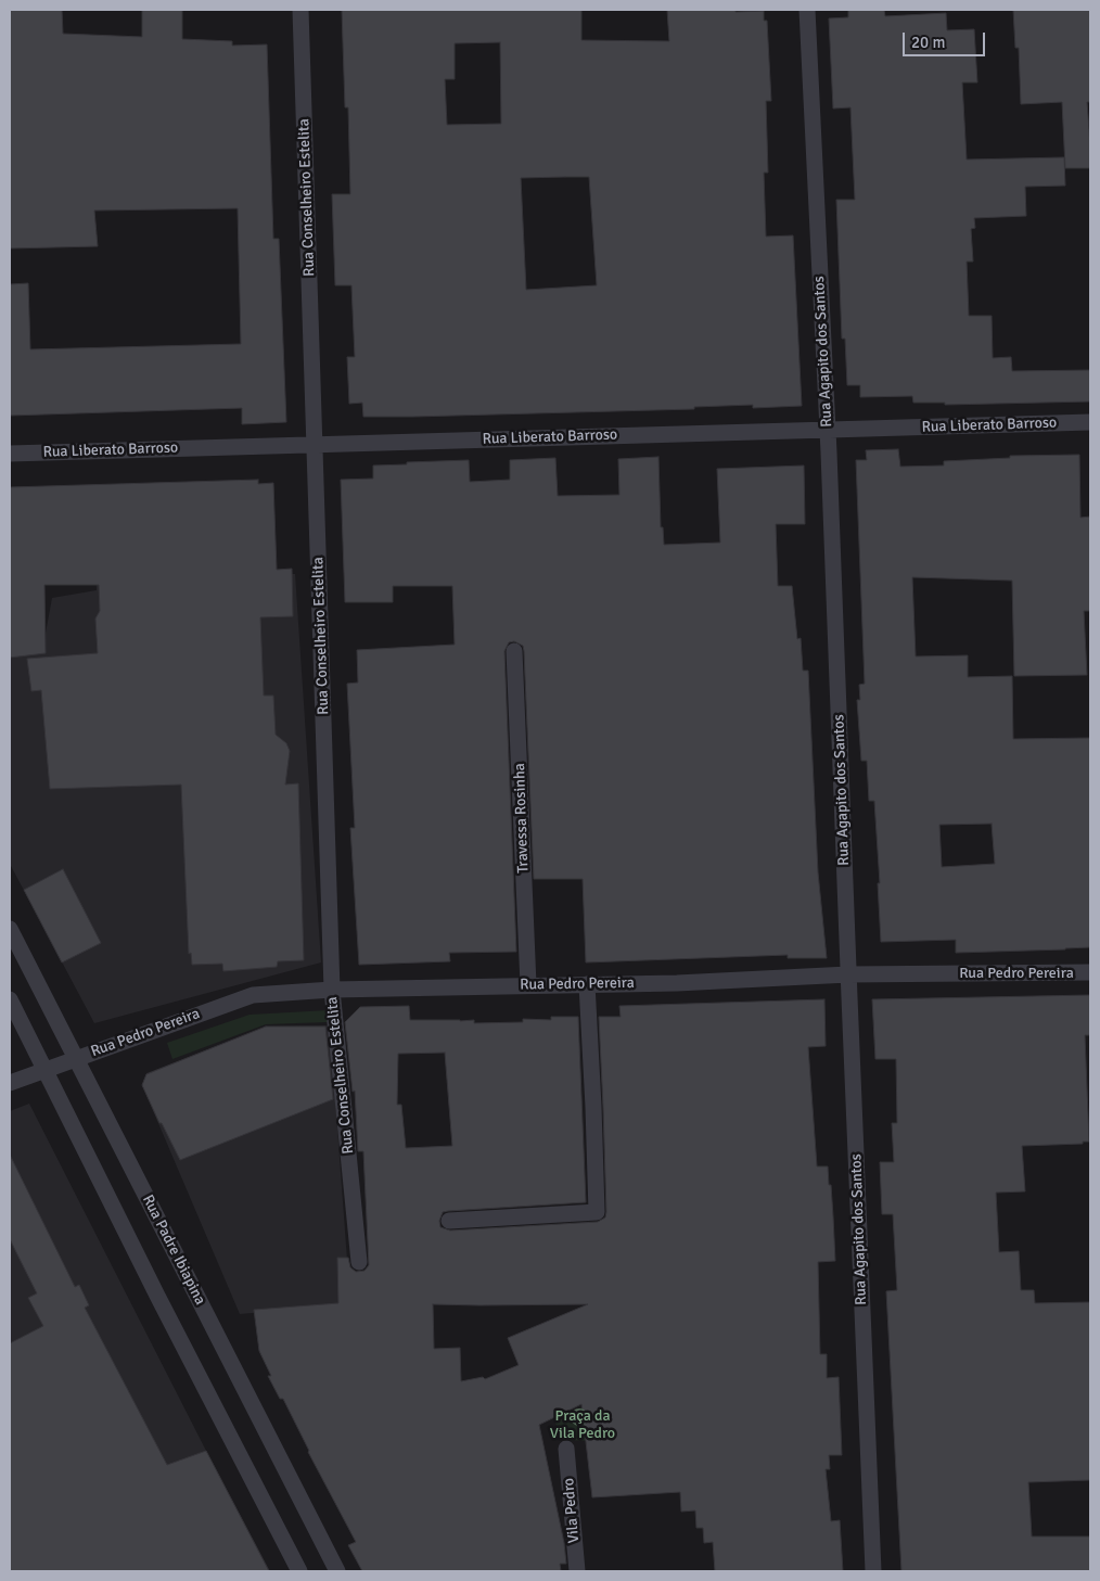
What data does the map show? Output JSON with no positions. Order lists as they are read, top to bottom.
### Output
{
  "streets": {
    "street": [
      "Rua Conselheiro Estelita",
      "Rua Agapito dos Santos",
      "Rua Liberato Barroso",
      "Travessa Rosinha",
      "Rua Pedro Pereira",
      "Rua Padre Ibiapina",
      "Vila Pedro"
    ]
  },
  "crossings": [
    ["Rua Conselheiro Estelita", "Rua Liberato Barroso"],
    ["Rua Conselheiro Estelita", "Rua Pedro Pereira"],
    ["Rua Agapito dos Santos", "Rua Liberato Barroso"],
    ["Rua Agapito dos Santos", "Rua Pedro Pereira"],
    ["Travessa Rosinha", "Rua Pedro Pereira"],
    ["Rua Pedro Pereira", "Rua Padre Ibiapina"]
  ],
  "parks": ["Praça da Vila Pedro"],
  "scale_bar": "20 m"
}
